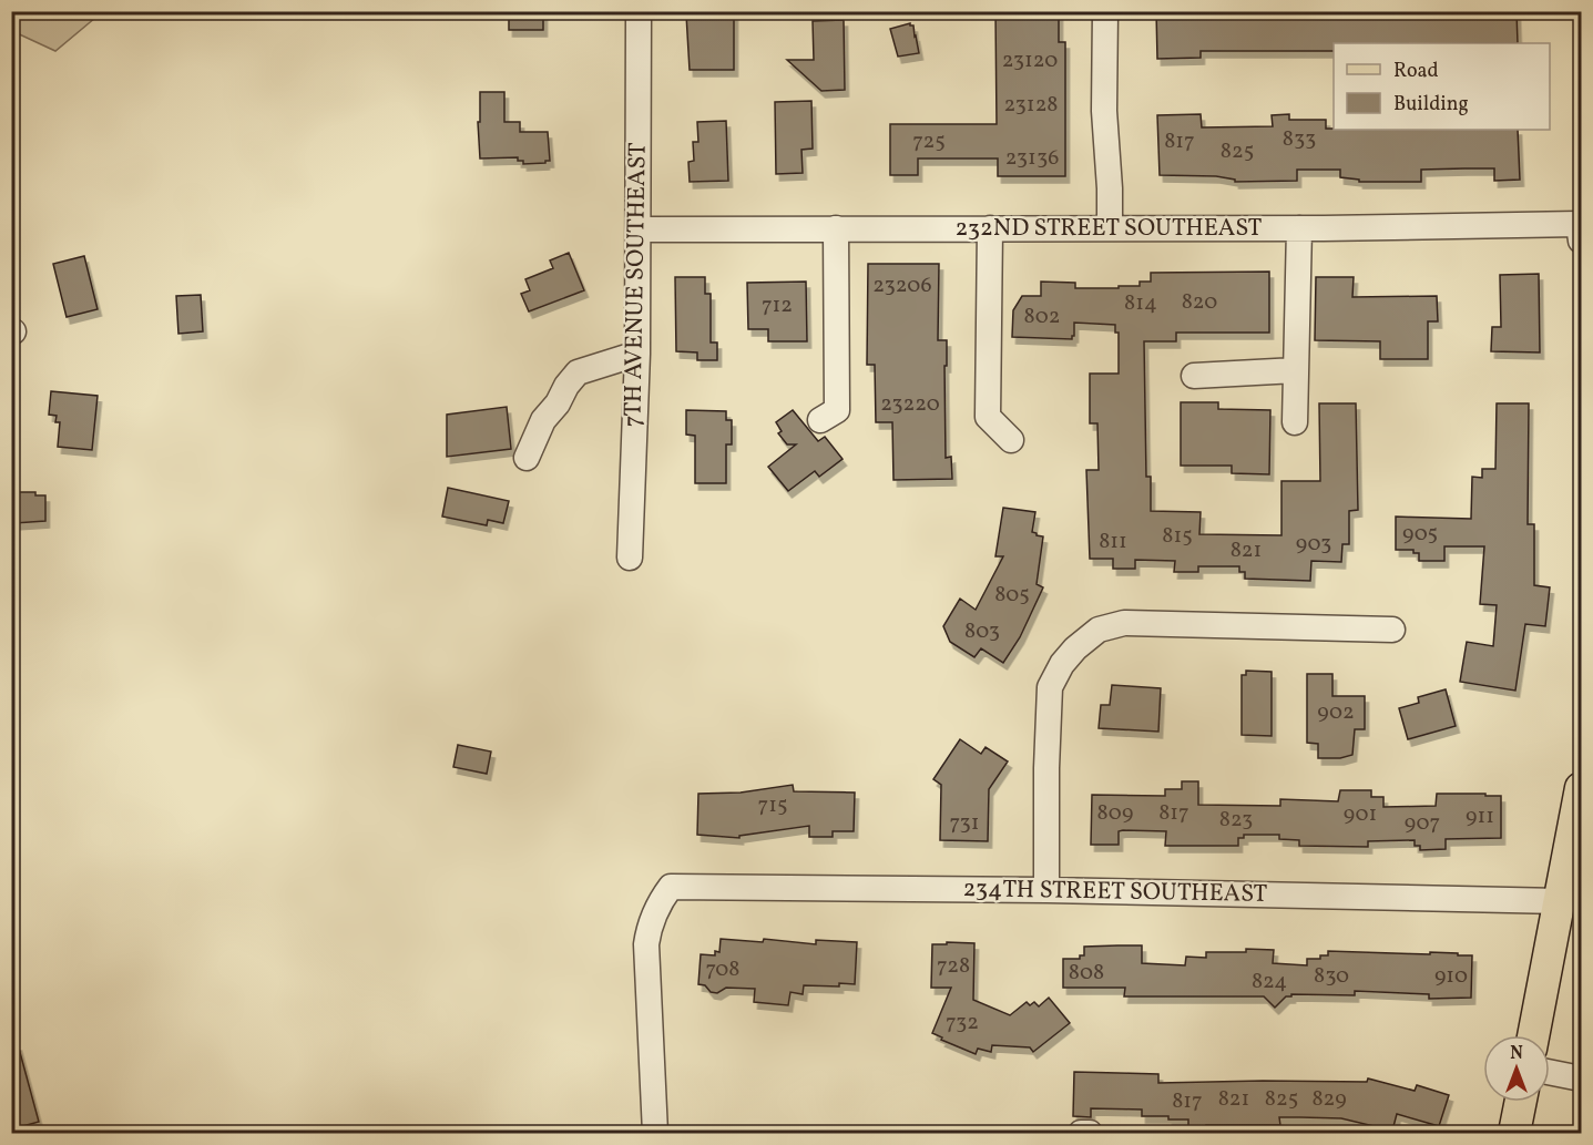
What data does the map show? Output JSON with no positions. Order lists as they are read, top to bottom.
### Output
{
  "streets": {
    "street": ["232ND STREET SOUTHEAST", "7TH AVENUE SOUTHEAST", "234TH STREET SOUTHEAST"]
  },
  "crossings": [
    ["232ND STREET SOUTHEAST", "7TH AVENUE SOUTHEAST"]
  ],
  "house_numbers": [
    "23120",
    "23128",
    "833",
    "725",
    "817",
    "825",
    "23136",
    "23206",
    "820",
    "814",
    "712",
    "802",
    "23220",
    "905",
    "815",
    "811",
    "903",
    "821",
    "805",
    "803",
    "902",
    "715",
    "809",
    "817",
    "901",
    "911",
    "823",
    "731",
    "907",
    "728",
    "708",
    "808",
    "830",
    "910",
    "824",
    "732",
    "821",
    "825",
    "829",
    "817"
  ],
  "legend": ["Road", "Building"],
  "north": "top"
}
